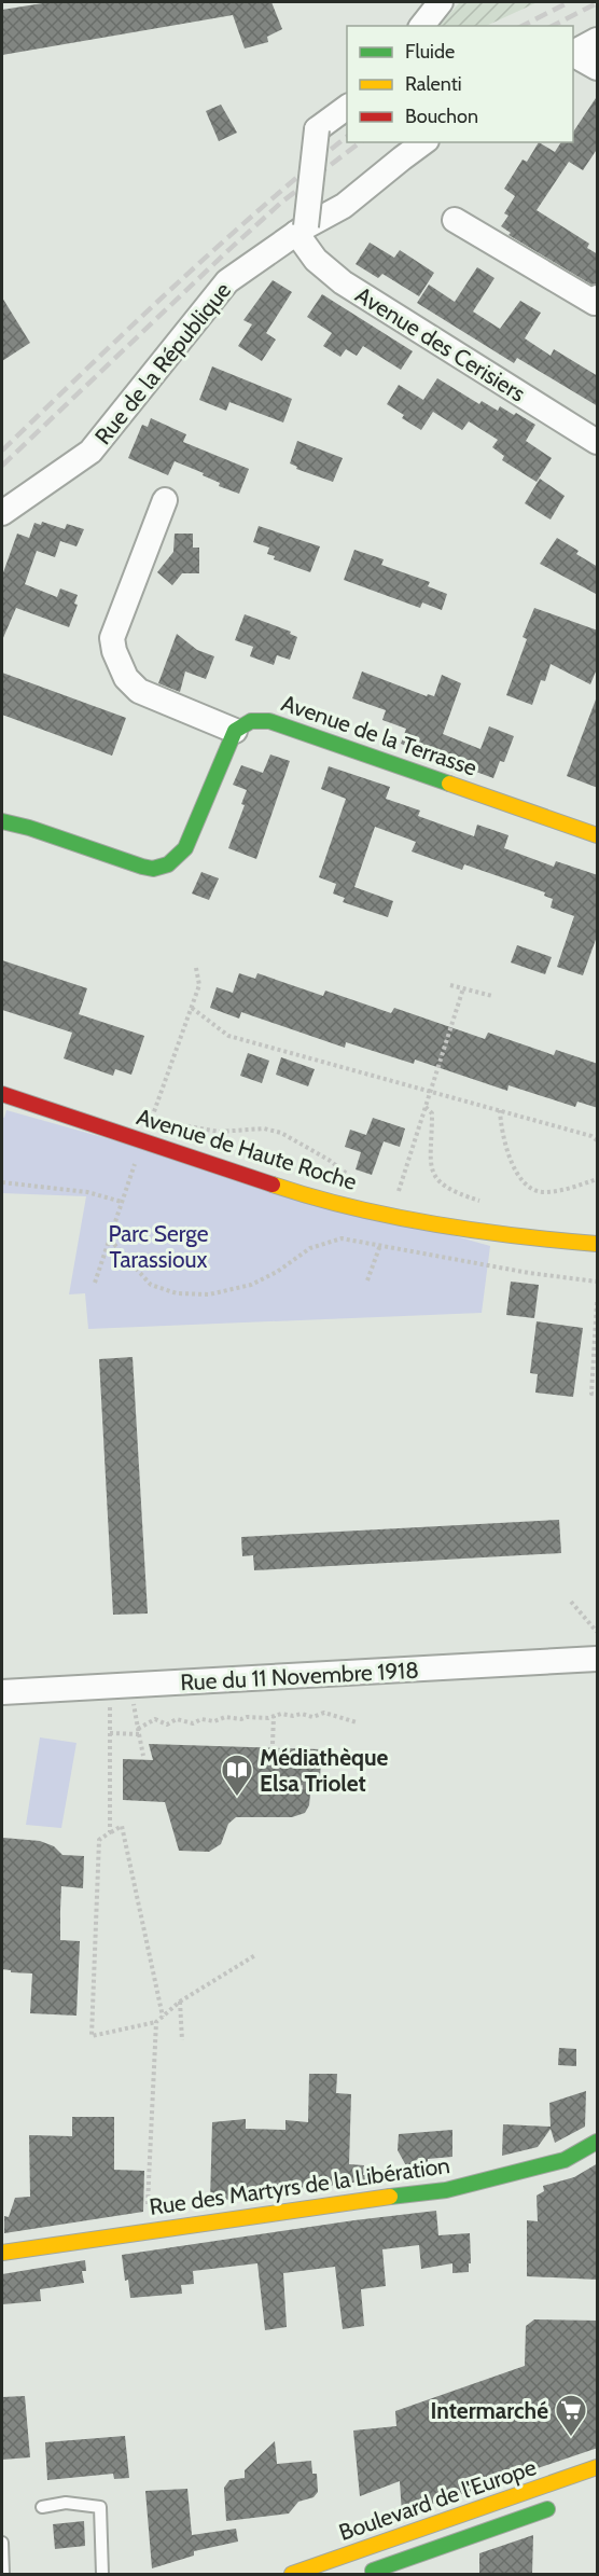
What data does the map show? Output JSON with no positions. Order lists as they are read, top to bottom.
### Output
{
  "streets": {
    "street": [
      "Avenue des Cerisiers",
      "Rue de la République",
      "Avenue de la Terrasse",
      "Avenue de Haute Roche",
      "Rue du 11 Novembre 1918",
      "Rue des Martyrs de la Libération",
      "Boulevard de l'Europe"
    ]
  },
  "crossings": [
    ["Avenue des Cerisiers", "Rue de la République"]
  ],
  "parks": ["Parc Serge Tarassioux"],
  "places": {
    "library": ["Médiathèque Elsa Triolet"],
    "supermarket": ["Intermarché"]
  },
  "legend": ["Fluide", "Ralenti", "Bouchon"]
}
